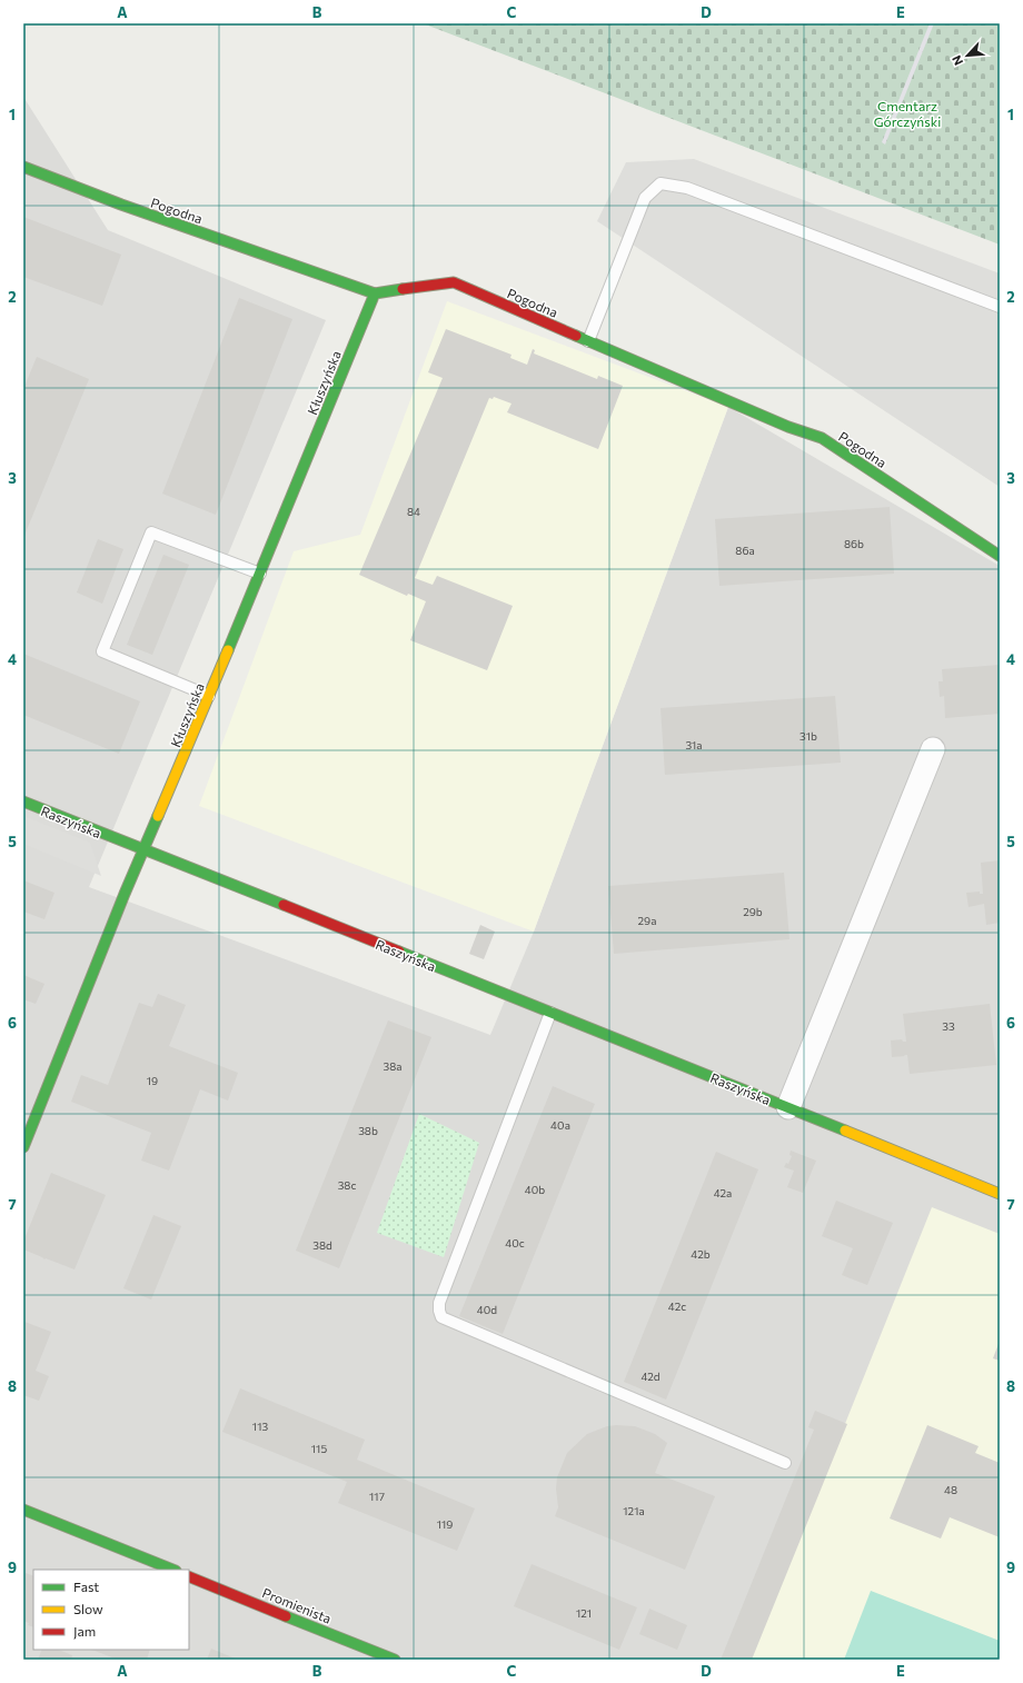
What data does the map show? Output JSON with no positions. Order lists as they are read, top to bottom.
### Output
{
  "streets": {
    "street": [
      "Pogodna",
      "Kłuszyńska",
      "Raszyńska",
      "Promienista"
    ]
  },
  "crossings": [
    ["Pogodna", "Kłuszyńska"],
    ["Kłuszyńska", "Raszyńska"]
  ],
  "parks": ["Cmentarz Górczyński"],
  "house_numbers": [
    "84",
    "86b",
    "86a",
    "31b",
    "31a",
    "29b",
    "29a",
    "33",
    "38a",
    "19",
    "40a",
    "38b",
    "38c",
    "40b",
    "42a",
    "40c",
    "38d",
    "42b",
    "42c",
    "40d",
    "42d",
    "113",
    "115",
    "48",
    "117",
    "121a",
    "119",
    "121"
  ],
  "legend": ["Fast", "Slow", "Jam"],
  "north": "bottom left",
  "grid": {
    "columns": [
      "A",
      "B",
      "C",
      "D",
      "E"
    ],
    "rows": [
      "1",
      "2",
      "3",
      "4",
      "5",
      "6",
      "7",
      "8",
      "9"
    ]
  }
}
